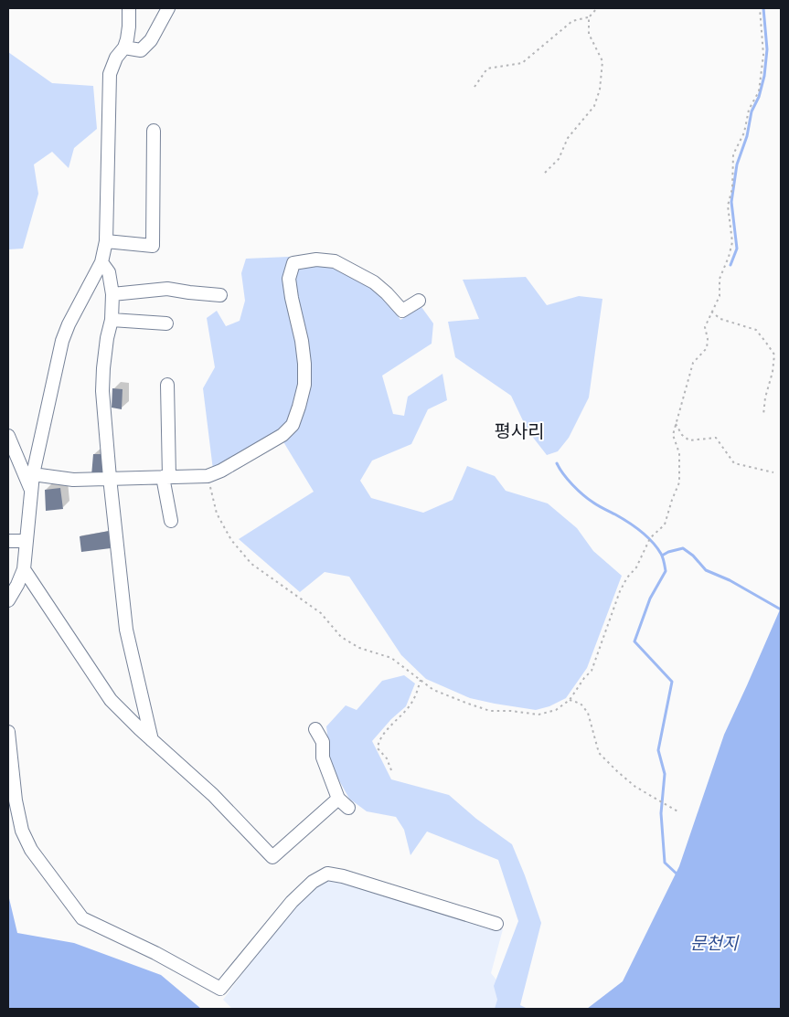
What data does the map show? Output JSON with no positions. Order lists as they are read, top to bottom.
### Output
{
  "districts": ["평사리"],
  "water": ["문천지"]
}
